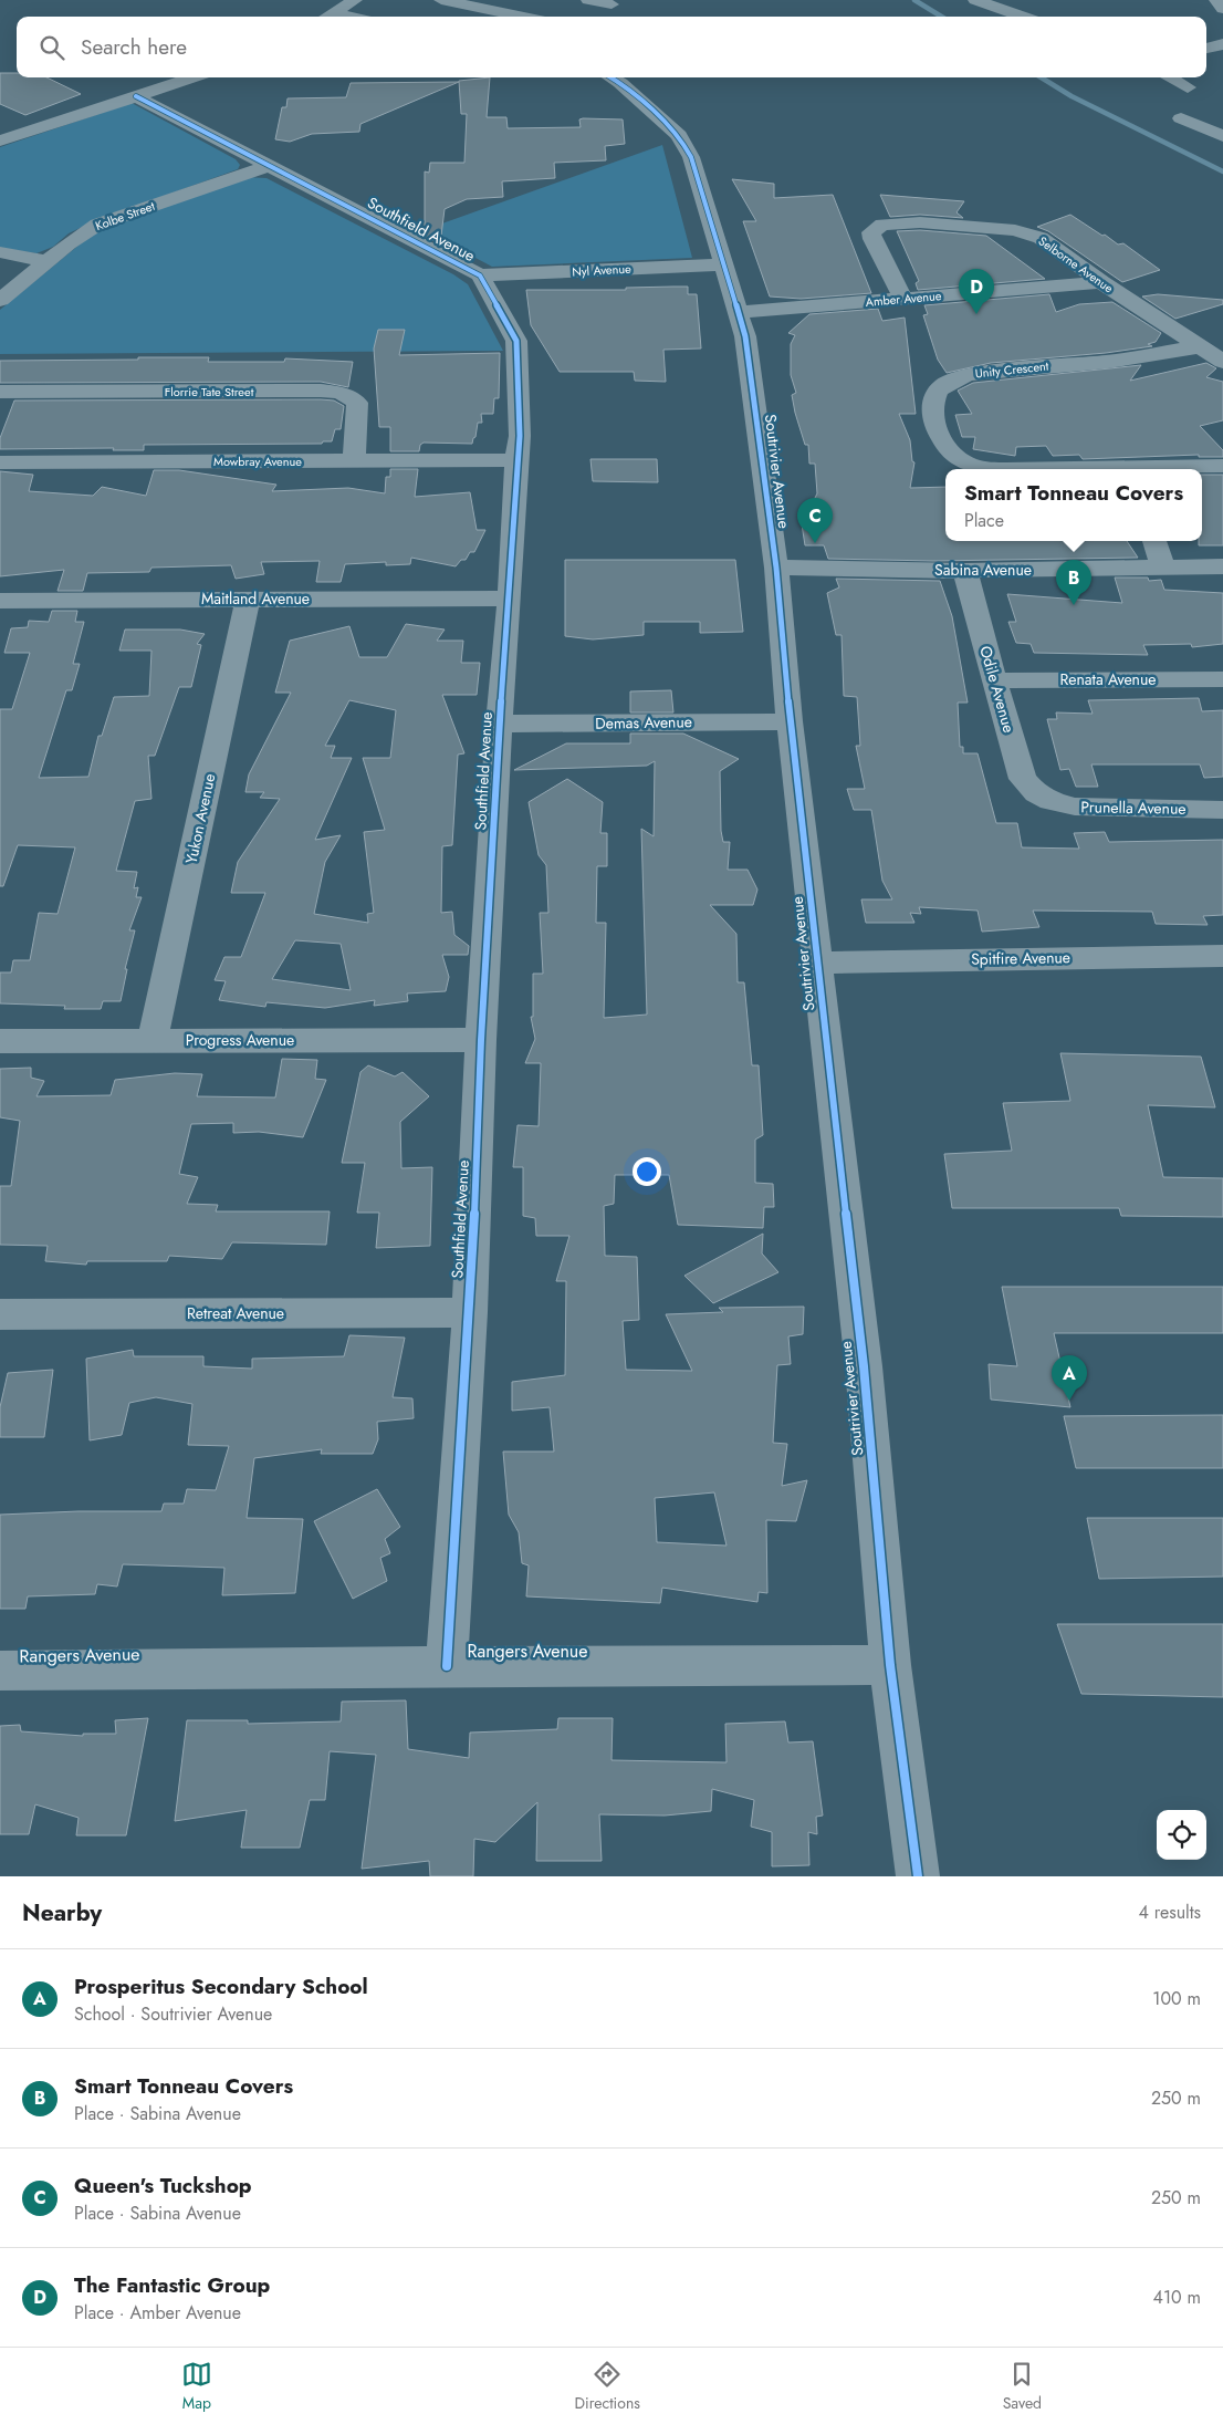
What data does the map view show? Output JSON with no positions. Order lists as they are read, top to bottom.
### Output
{
  "streets": {
    "street": [
      "Kolbe Street",
      "Southfield Avenue",
      "Selborne Avenue",
      "Nyl Avenue",
      "Amber Avenue",
      "Unity Crescent",
      "Florrie Tate Street",
      "Mowbray Avenue",
      "Soutrivier Avenue",
      "Sabina Avenue",
      "Maitland Avenue",
      "Renata Avenue",
      "Odile Avenue",
      "Demas Avenue",
      "Prunella Avenue",
      "Yukon Avenue",
      "Spitfire Avenue",
      "Progress Avenue",
      "Retreat Avenue",
      "Rangers Avenue"
    ]
  },
  "crossings": [
    ["Kolbe Street", "Southfield Avenue"],
    ["Southfield Avenue", "Nyl Avenue"],
    ["Southfield Avenue", "Mowbray Avenue"],
    ["Southfield Avenue", "Maitland Avenue"],
    ["Southfield Avenue", "Demas Avenue"],
    ["Southfield Avenue", "Progress Avenue"],
    ["Southfield Avenue", "Retreat Avenue"],
    ["Southfield Avenue", "Rangers Avenue"],
    ["Selborne Avenue", "Amber Avenue"],
    ["Selborne Avenue", "Unity Crescent"],
    ["Nyl Avenue", "Soutrivier Avenue"],
    ["Amber Avenue", "Soutrivier Avenue"],
    ["Florrie Tate Street", "Mowbray Avenue"],
    ["Soutrivier Avenue", "Sabina Avenue"],
    ["Soutrivier Avenue", "Demas Avenue"],
    ["Soutrivier Avenue", "Spitfire Avenue"],
    ["Soutrivier Avenue", "Rangers Avenue"],
    ["Sabina Avenue", "Odile Avenue"],
    ["Maitland Avenue", "Yukon Avenue"],
    ["Renata Avenue", "Odile Avenue"],
    ["Odile Avenue", "Prunella Avenue"],
    ["Yukon Avenue", "Progress Avenue"]
  ],
  "page": {
    "search": "Search here",
    "pins": [
      "D",
      "C",
      "B",
      "A"
    ],
    "popup": ["Smart Tonneau Covers", "Place"],
    "heading": ["Nearby", "4 results"],
    "list": [
      {
        "mark": "A",
        "name": "Prosperitus Secondary School",
        "note": "School · Soutrivier Avenue",
        "value": "100 m"
      },
      {
        "mark": "B",
        "name": "Smart Tonneau Covers",
        "note": "Place · Sabina Avenue",
        "value": "250 m"
      },
      {
        "mark": "C",
        "name": "Queen's Tuckshop",
        "note": "Place · Sabina Avenue",
        "value": "250 m"
      },
      {
        "mark": "D",
        "name": "The Fantastic Group",
        "note": "Place · Amber Avenue",
        "value": "410 m"
      }
    ],
    "nav": ["Map", "Directions", "Saved"]
  }
}
